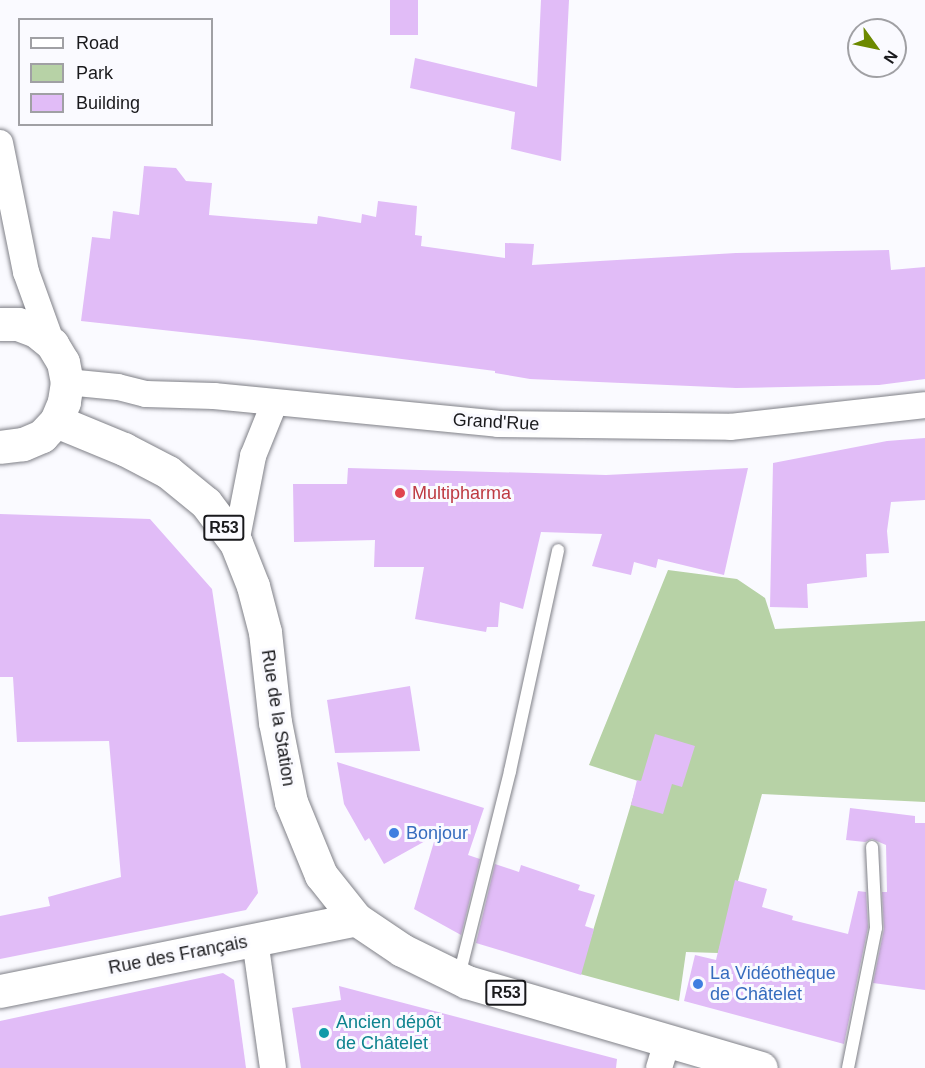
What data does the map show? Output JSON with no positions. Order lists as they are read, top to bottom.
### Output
{
  "streets": {
    "main road": ["R53", "Rue de la Station", "Rue des Français"],
    "street": ["Grand'Rue"]
  },
  "crossings": [
    ["Rue de la Station", "Rue des Français"]
  ],
  "places": [
    "Multipharma",
    "Bonjour",
    "La Vidéothèque de Châtelet",
    "Ancien dépôt de Châtelet"
  ],
  "legend": ["Road", "Park", "Building"],
  "north": "bottom right"
}
